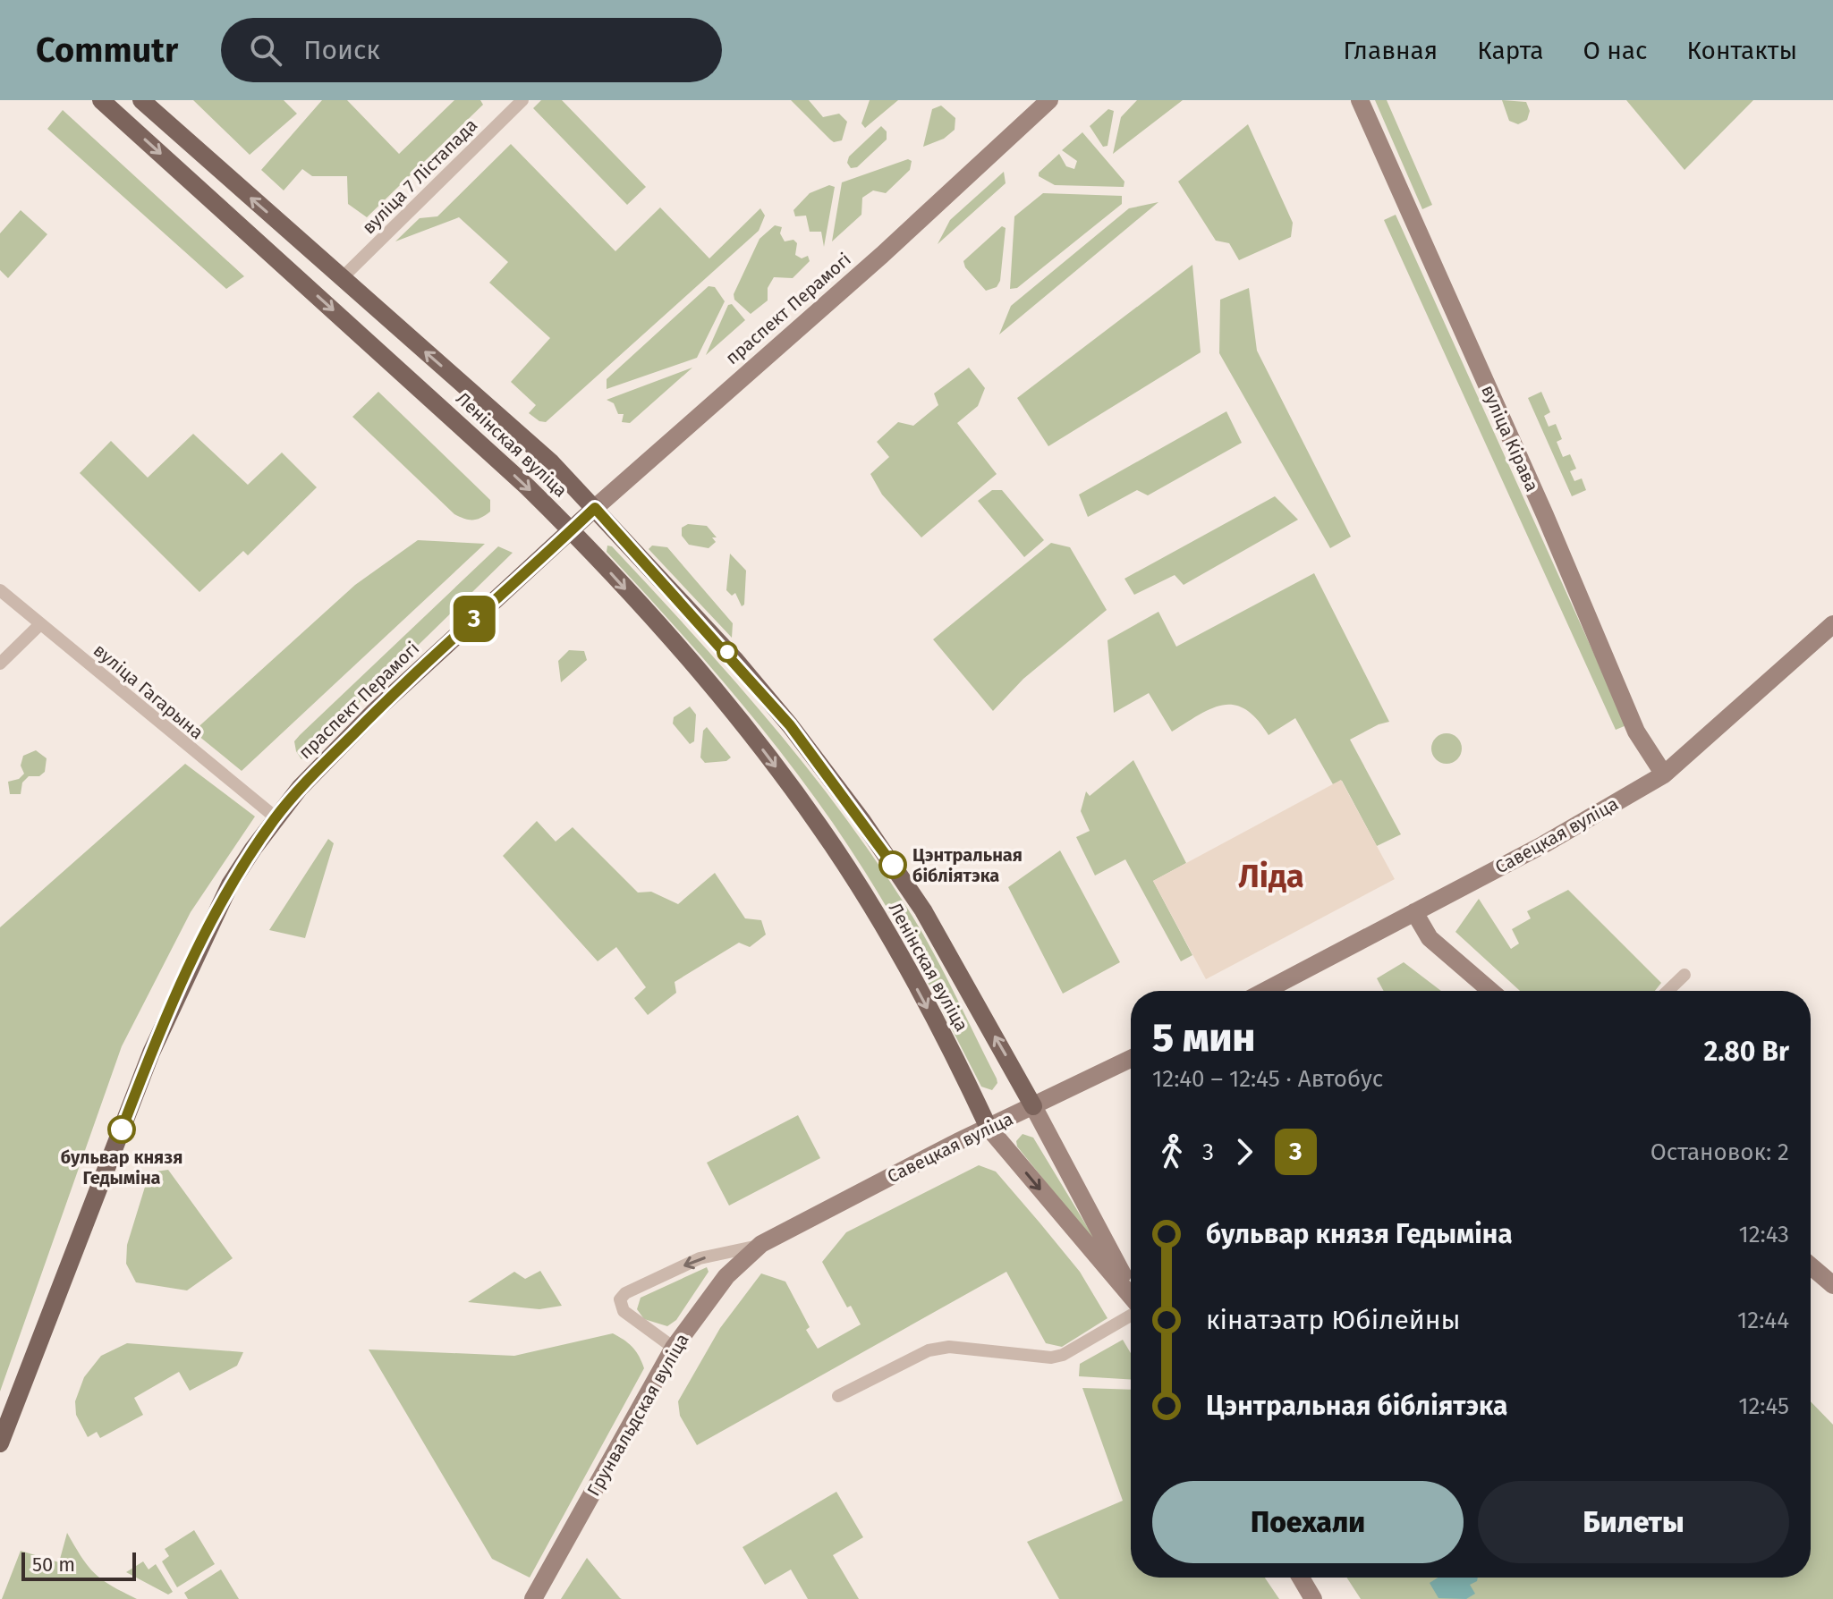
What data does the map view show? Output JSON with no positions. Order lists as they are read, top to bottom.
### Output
{
  "streets": {
    "main road": [
      "праспект Перамогі",
      "вуліца Кірава",
      "Ленінская вуліца",
      "Савецкая вуліца",
      "Грунвальдская вуліца"
    ],
    "street": ["вуліца 7 Лістапада", "вуліца Гагарына"]
  },
  "crossings": [
    ["вуліца 7 Лістапада", "Ленінская вуліца"],
    ["праспект Перамогі", "Ленінская вуліца"],
    ["праспект Перамогі", "вуліца Гагарына"],
    ["вуліца Кірава", "Савецкая вуліца"],
    ["Ленінская вуліца", "Савецкая вуліца"],
    ["Савецкая вуліца", "Грунвальдская вуліца"]
  ],
  "districts": ["Ліда"],
  "places": ["Цэнтральная бібліятэка", "бульвар князя Гедыміна"],
  "lines": ["bus line 3"],
  "scale_bar": "50 m",
  "page": {
    "header": "Commutr",
    "search": "Поиск",
    "nav": [
      "Главная",
      "Карта",
      "О нас",
      "Контакты"
    ],
    "on_map": "3",
    "heading": ["5 мин", "12:40 – 12:45 · Автобус", "2.80 Br"],
    "legs": ["3", "3", "Остановок: 2"],
    "list": [
      {
        "name": "бульвар князя Гедыміна",
        "value": "12:43"
      },
      {
        "name": "кінатэатр Юбілейны",
        "value": "12:44"
      },
      {
        "name": "Цэнтральная бібліятэка",
        "value": "12:45"
      }
    ],
    "buttons": ["Поехали", "Билеты"],
    "scale": "50 m"
  }
}
